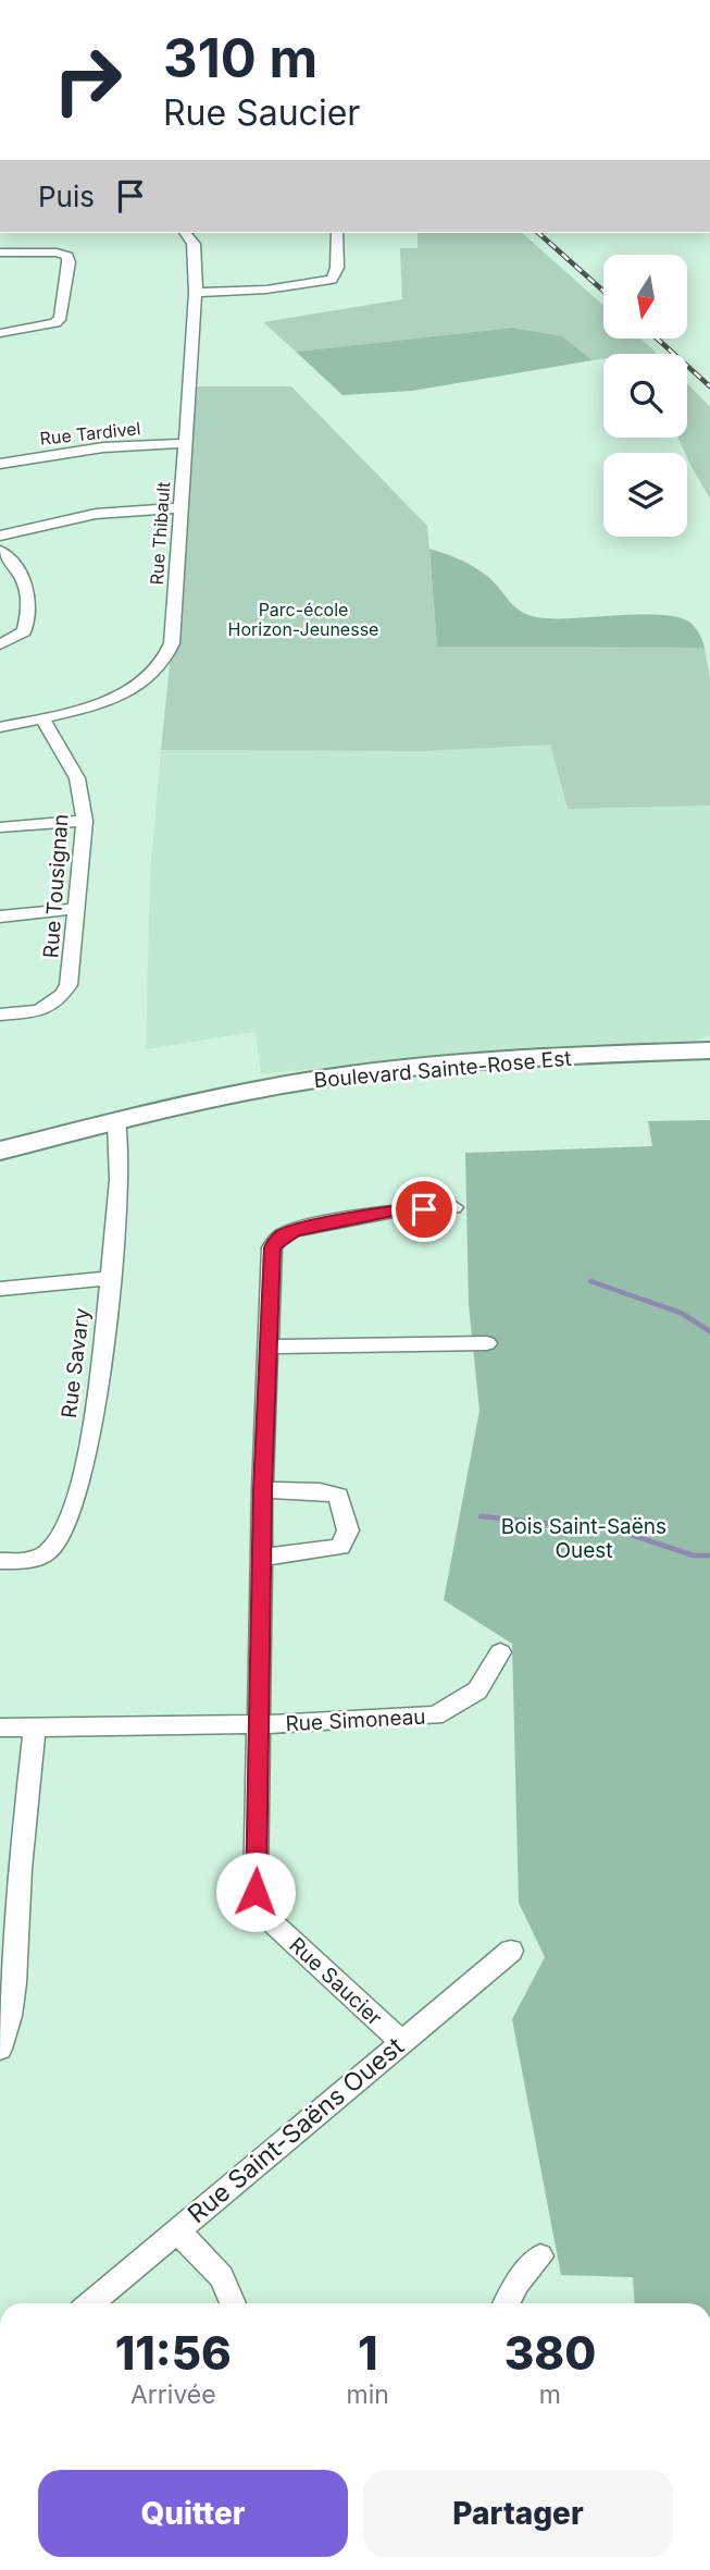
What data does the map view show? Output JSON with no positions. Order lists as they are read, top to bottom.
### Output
{
  "streets": {
    "street": [
      "Rue Tardivel",
      "Rue Thibault",
      "Rue Tousignan",
      "Boulevard Sainte-Rose Est",
      "Rue Savary",
      "Rue Simoneau",
      "Rue Saucier",
      "Rue Saint-Saëns Ouest"
    ]
  },
  "crossings": [
    ["Rue Tardivel", "Rue Thibault"],
    ["Rue Thibault", "Rue Tousignan"],
    ["Boulevard Sainte-Rose Est", "Rue Savary"],
    ["Rue Simoneau", "Rue Saucier"],
    ["Rue Saucier", "Rue Saint-Saëns Ouest"]
  ],
  "parks": ["Parc-école Horizon-Jeunesse", "Bois Saint-Saëns Ouest"],
  "north": "bottom",
  "page": {
    "turn": ["310 m", "Rue Saucier"],
    "then": "Puis",
    "eta": [
      "11:56",
      "Arrivée",
      "1",
      "min",
      "380",
      "m"
    ],
    "buttons": ["Quitter", "Partager"]
  }
}
